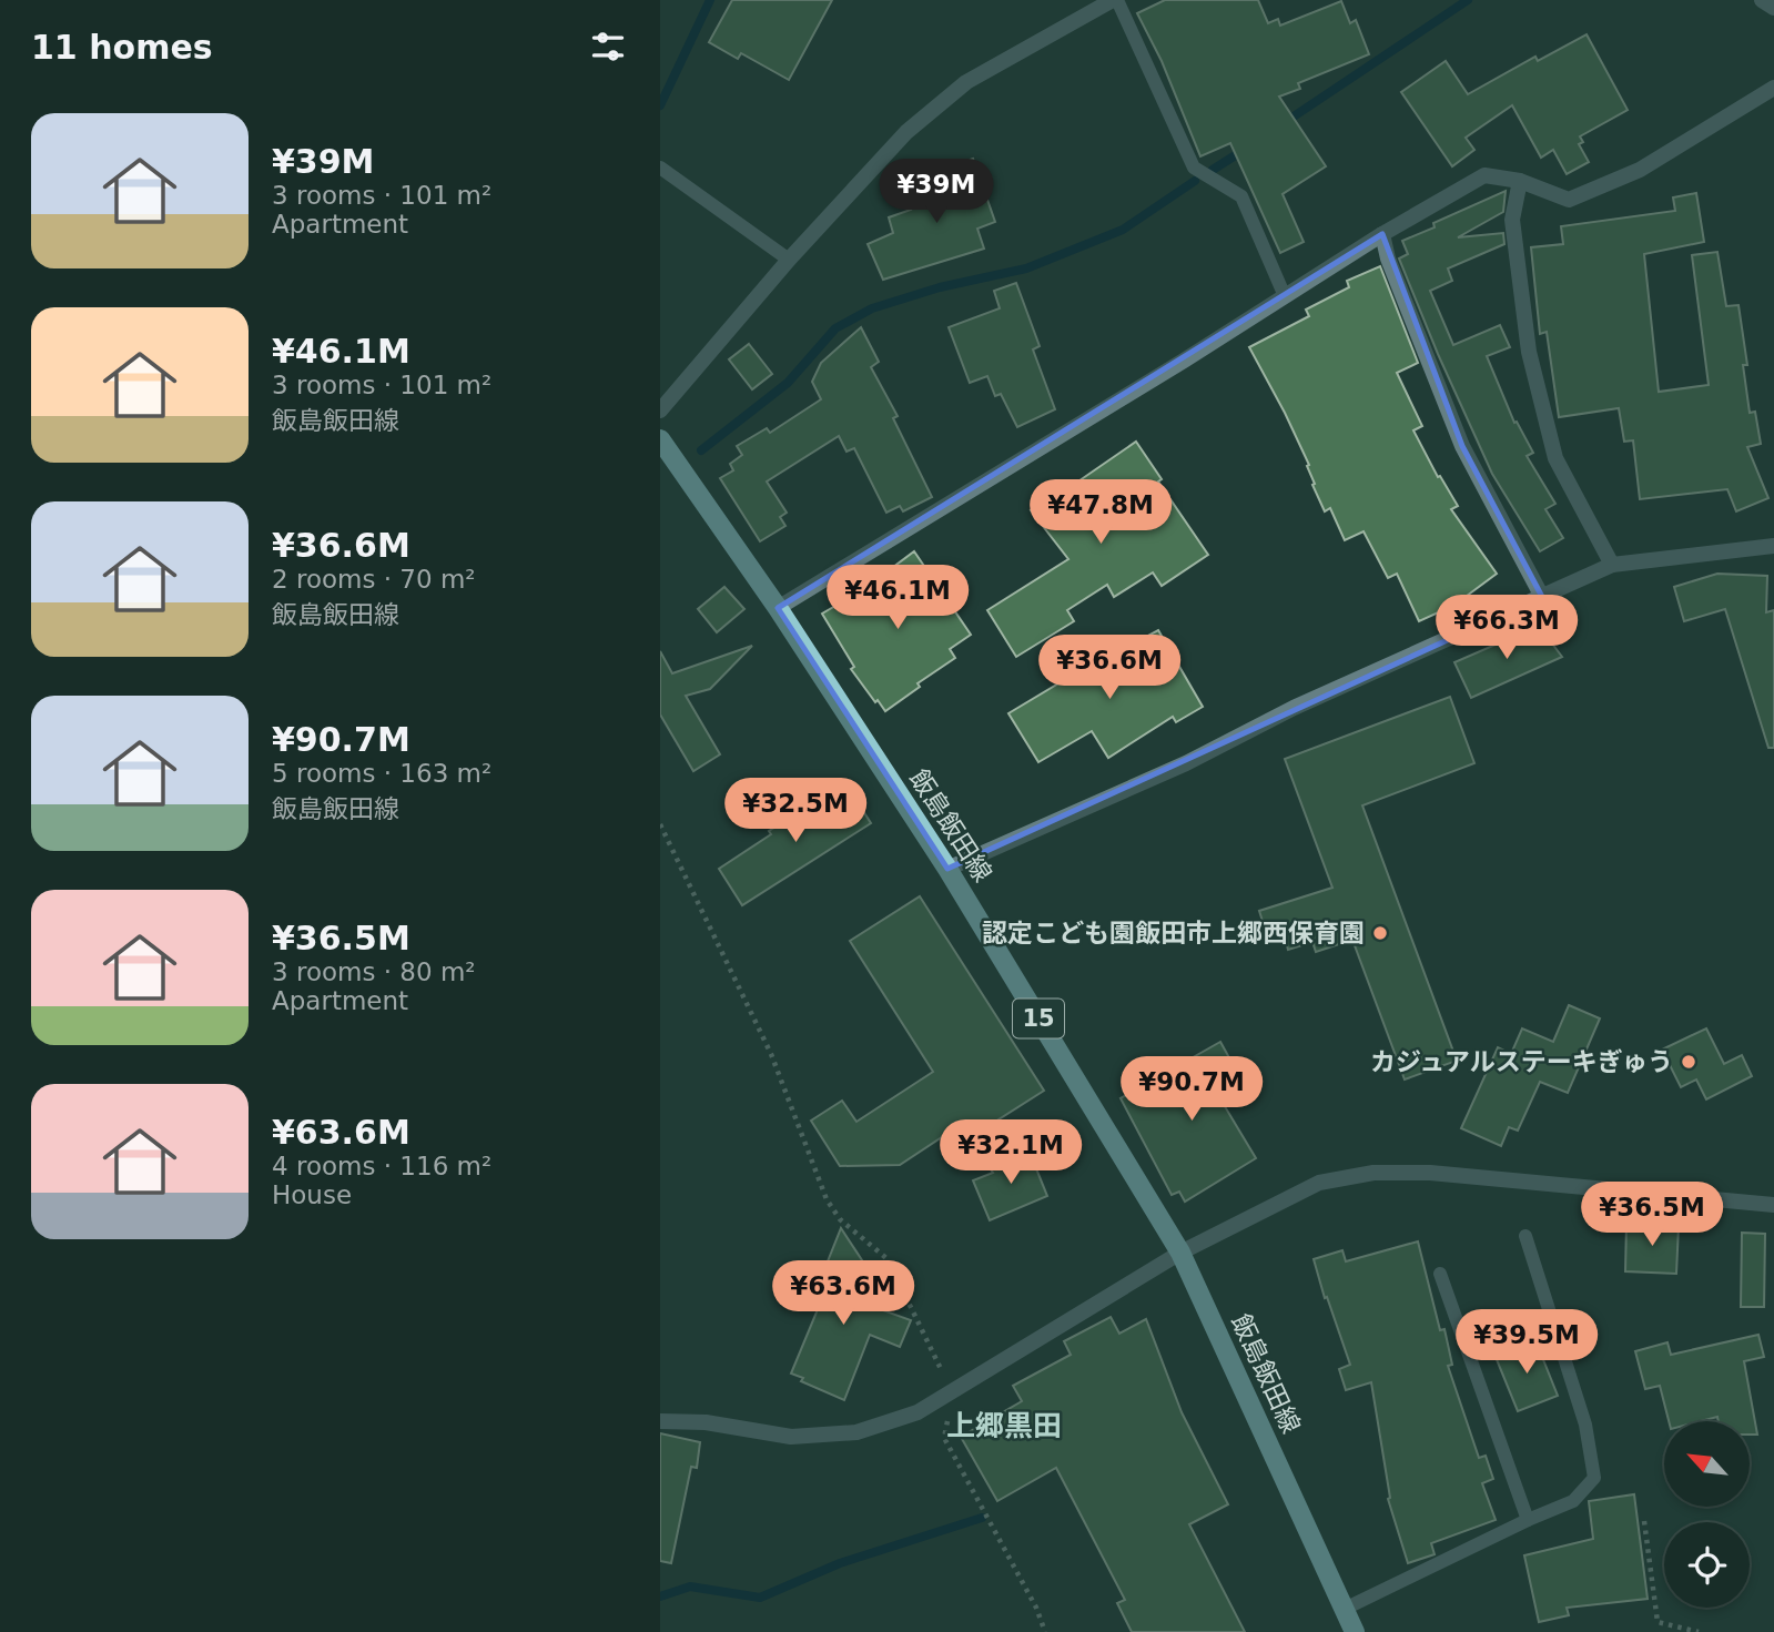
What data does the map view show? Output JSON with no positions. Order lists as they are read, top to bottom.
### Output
{
  "streets": {
    "main road": ["飯島飯田線", "15"]
  },
  "districts": ["上郷黒田"],
  "places": ["認定こども園飯田市上郷西保育園", "カジュアルステーキぎゅう"],
  "north": "top left",
  "page": {
    "heading": "11 homes",
    "list": [
      {
        "name": "¥39M",
        "note": "3 rooms · 101 m² · Apartment"
      },
      {
        "name": "¥46.1M",
        "note": "3 rooms · 101 m² · 飯島飯田線"
      },
      {
        "name": "¥36.6M",
        "note": "2 rooms · 70 m² · 飯島飯田線"
      },
      {
        "name": "¥90.7M",
        "note": "5 rooms · 163 m² · 飯島飯田線"
      },
      {
        "name": "¥36.5M",
        "note": "3 rooms · 80 m² · Apartment"
      },
      {
        "name": "¥63.6M",
        "note": "4 rooms · 116 m² · House"
      }
    ],
    "price": [
      "¥39M",
      "¥47.8M",
      "¥46.1M",
      "¥66.3M",
      "¥36.6M",
      "¥32.5M",
      "¥90.7M",
      "¥32.1M",
      "¥36.5M",
      "¥63.6M",
      "¥39.5M"
    ]
  }
}
